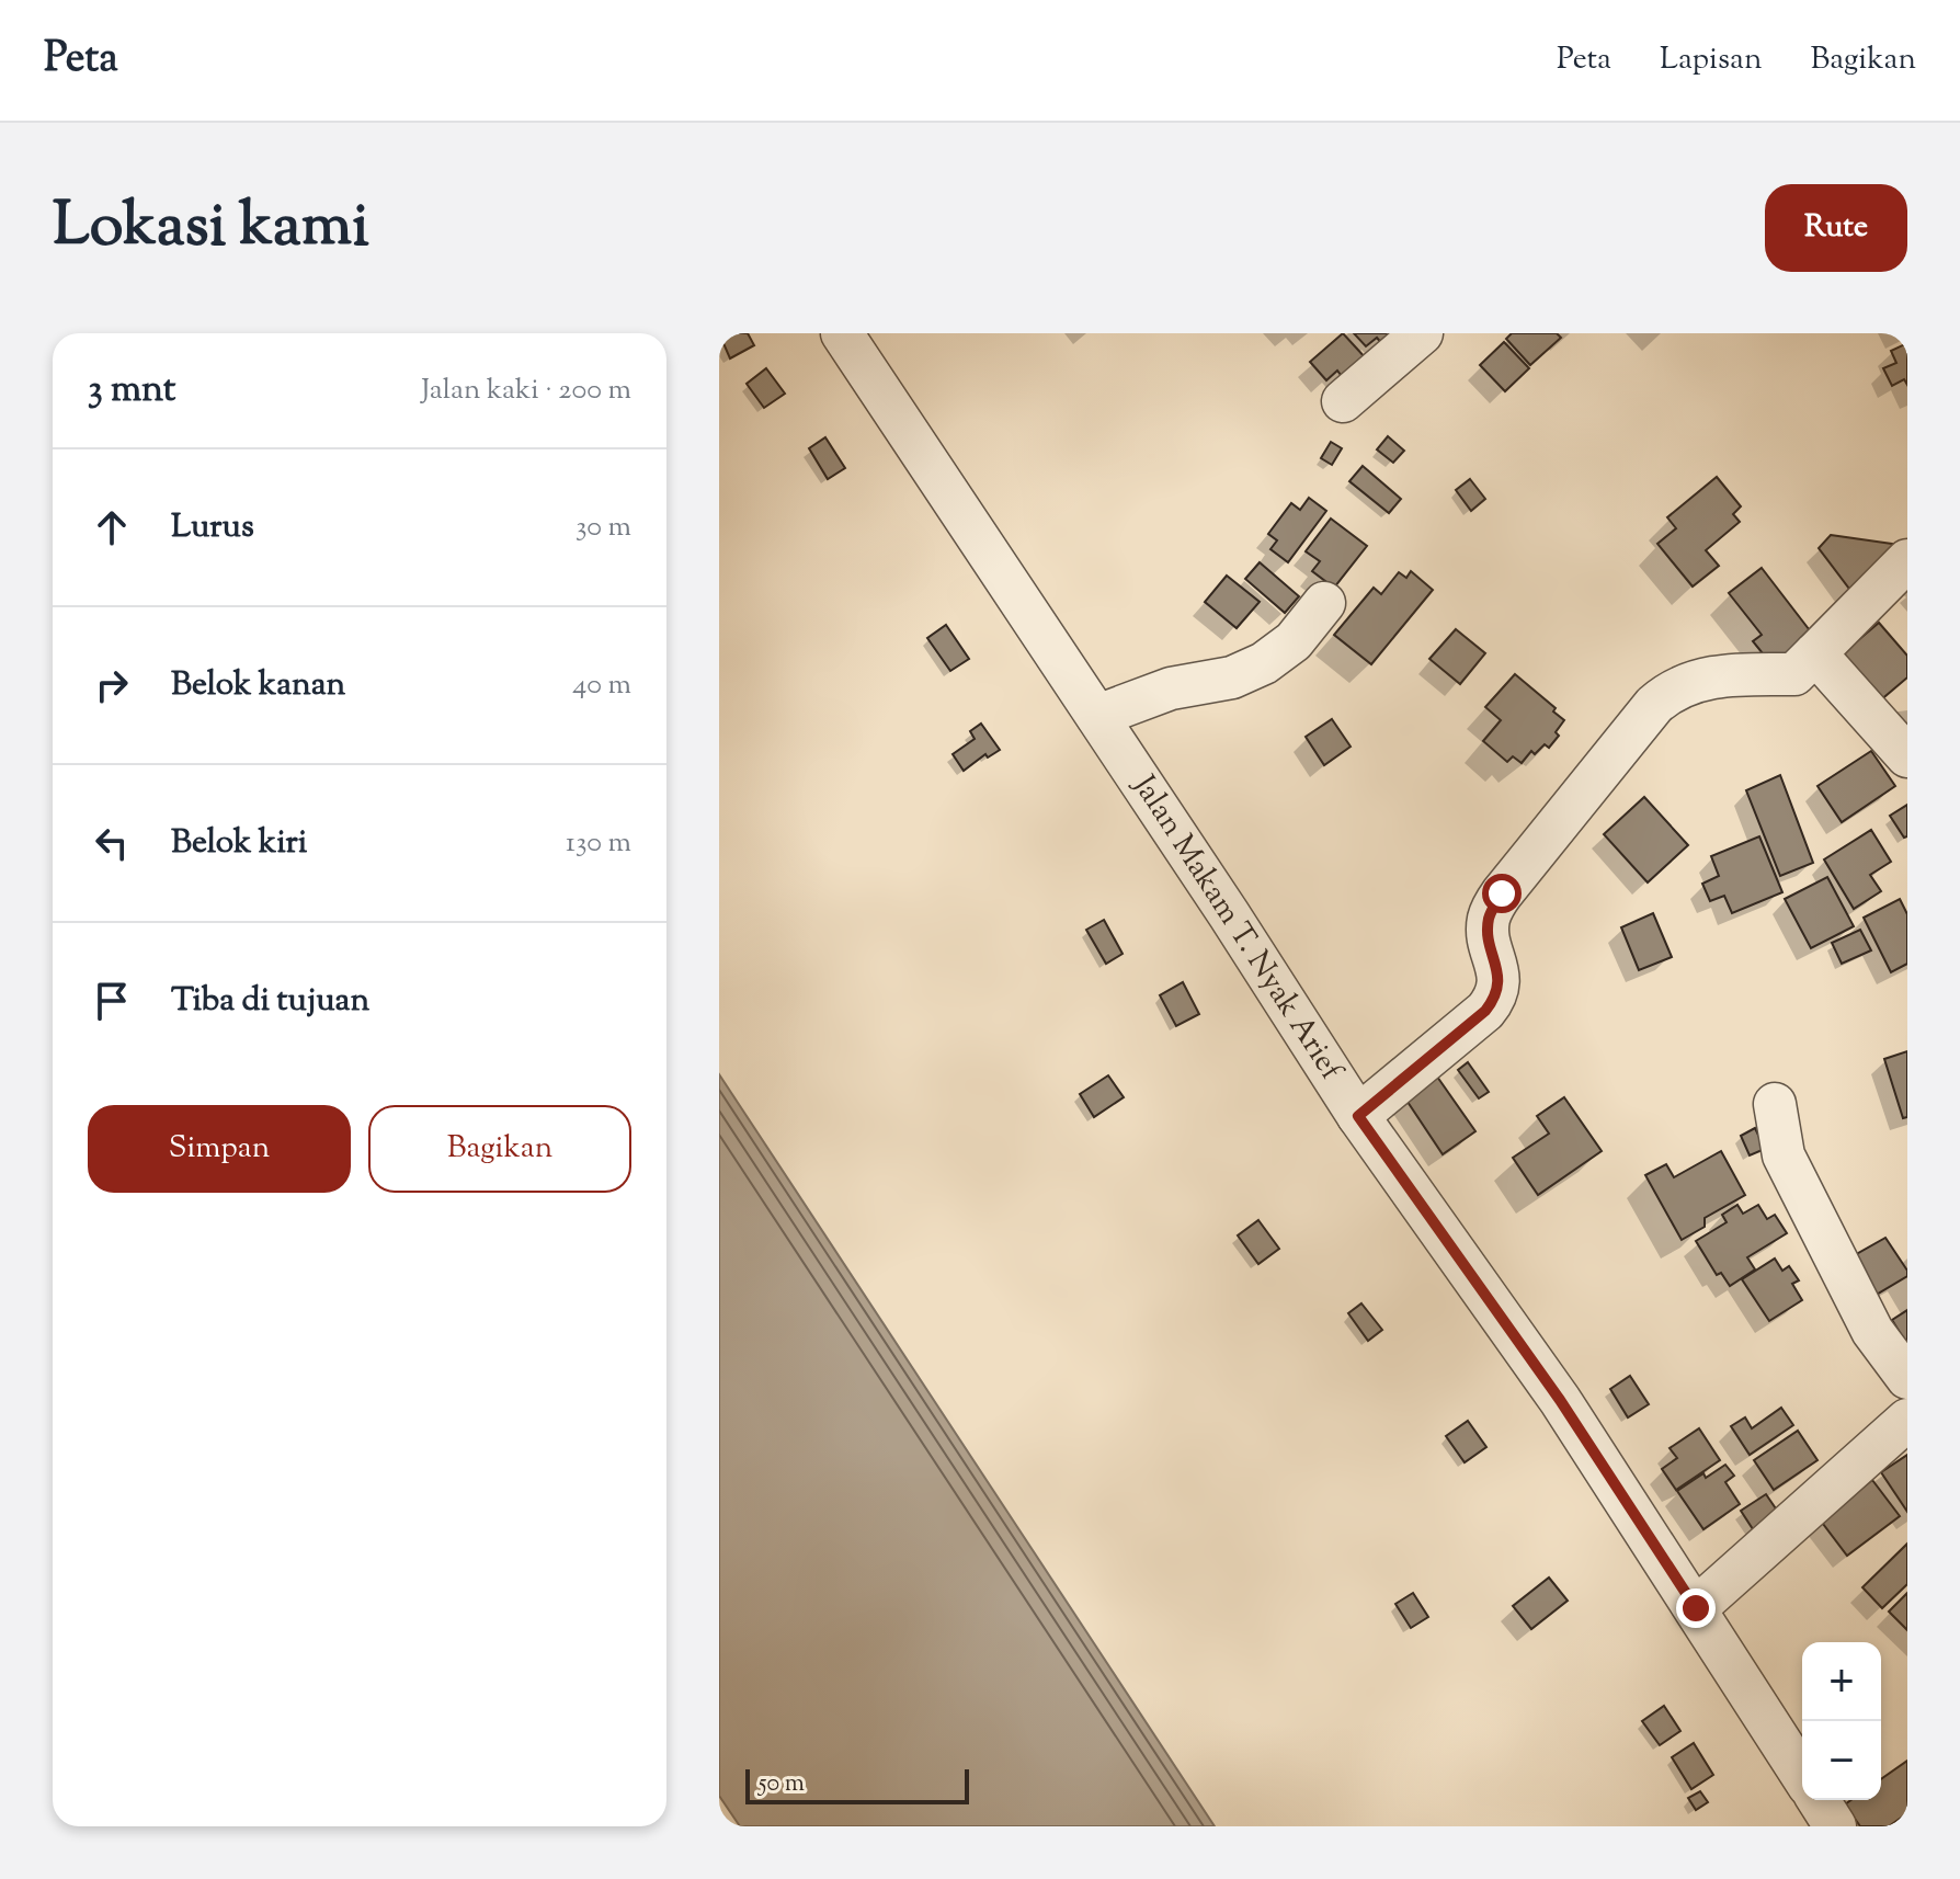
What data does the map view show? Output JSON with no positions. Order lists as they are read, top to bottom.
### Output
{
  "streets": {
    "street": ["Jalan Makam T. Nyak Arief"]
  },
  "scale_bar": "50 m",
  "page": {
    "header": "Peta",
    "nav": ["Peta", "Lapisan", "Bagikan"],
    "title": "Lokasi kami",
    "buttons": [
      "Rute",
      ["Simpan", "Bagikan"]
    ],
    "heading": ["3 mnt", "Jalan kaki · 200 m"],
    "list": [
      ["Lurus", "30 m"],
      ["Belok kanan", "40 m"],
      ["Belok kiri", "130 m"],
      "Tiba di tujuan"
    ],
    "map_buttons": ["+", "−"],
    "scale": "50 m"
  }
}
